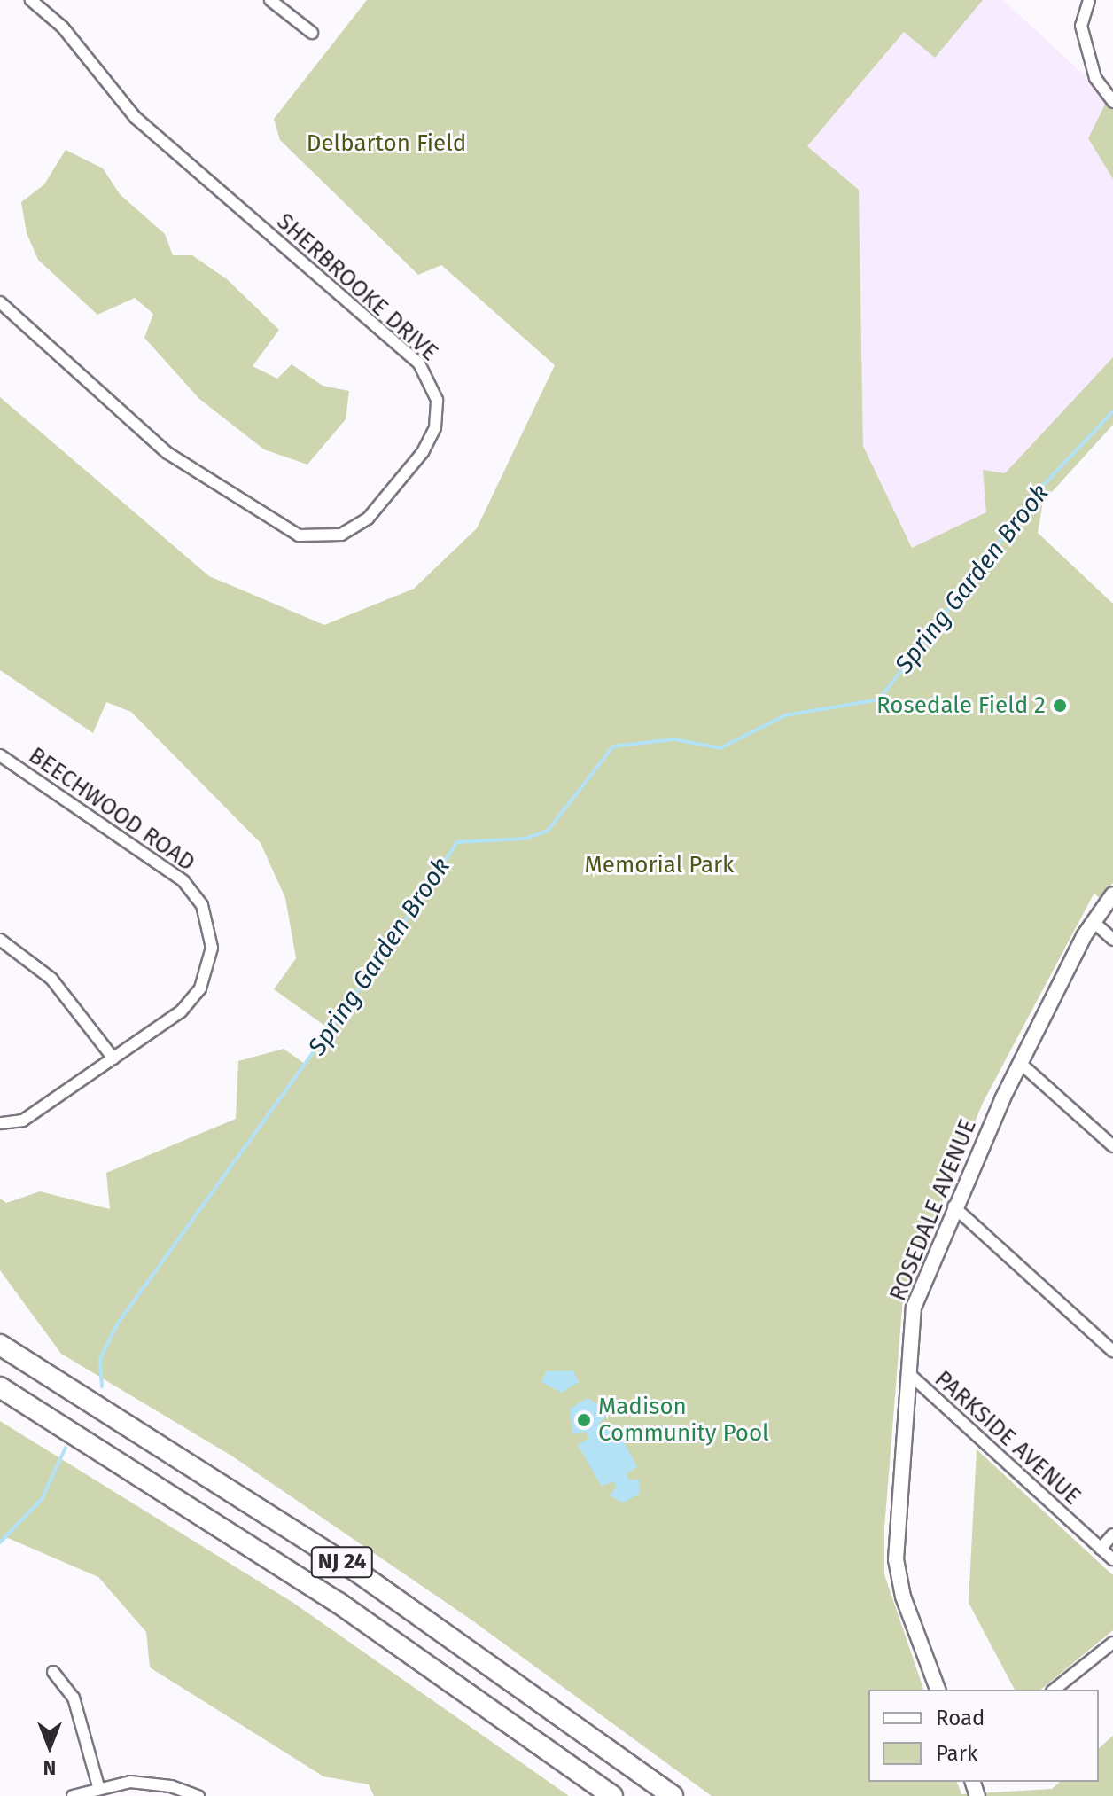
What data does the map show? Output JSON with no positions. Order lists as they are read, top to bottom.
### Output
{
  "streets": {
    "highway": ["NJ 24"],
    "street": [
      "SHERBROOKE DRIVE",
      "BEECHWOOD ROAD",
      "ROSEDALE AVENUE",
      "PARKSIDE AVENUE"
    ]
  },
  "crossings": [
    ["ROSEDALE AVENUE", "PARKSIDE AVENUE"]
  ],
  "water": ["Spring Garden Brook"],
  "parks": ["Delbarton Field", "Memorial Park"],
  "places": ["Rosedale Field 2", "Madison Community Pool"],
  "legend": ["Road", "Park"],
  "north": "bottom"
}
